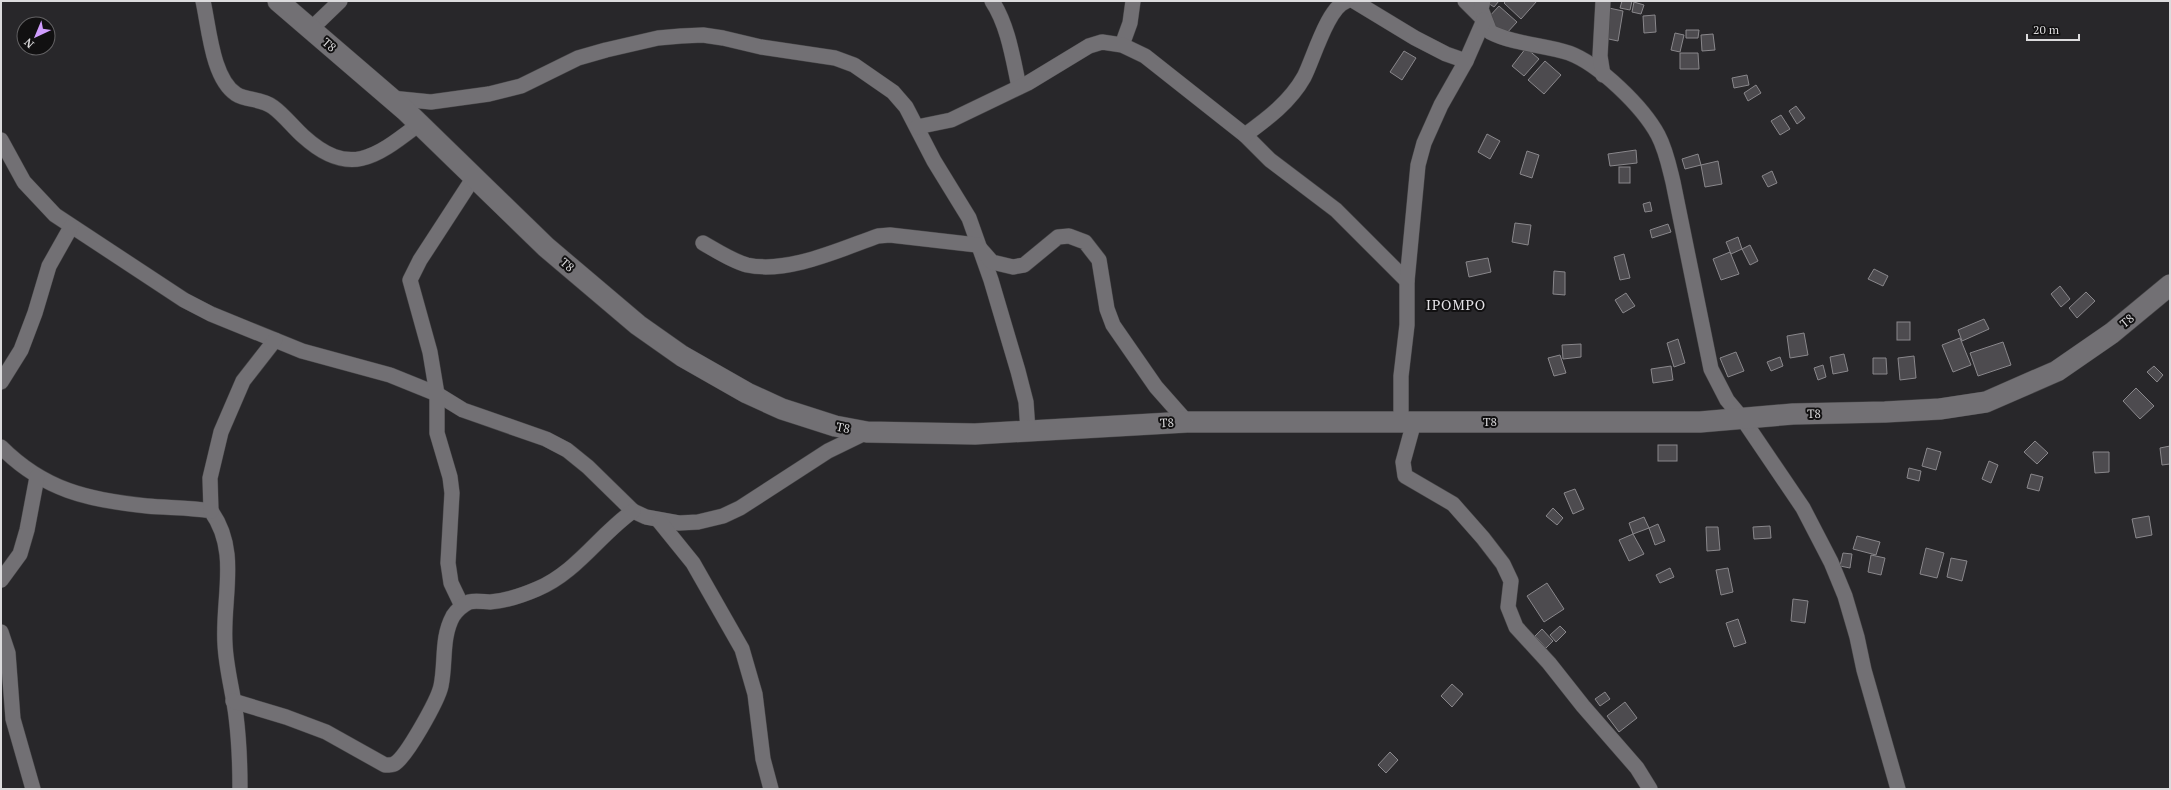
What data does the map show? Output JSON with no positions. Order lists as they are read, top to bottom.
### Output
{
  "streets": {
    "street": ["T8"]
  },
  "districts": ["IPOMPO"],
  "scale_bar": "20 m",
  "north": "bottom left"
}
